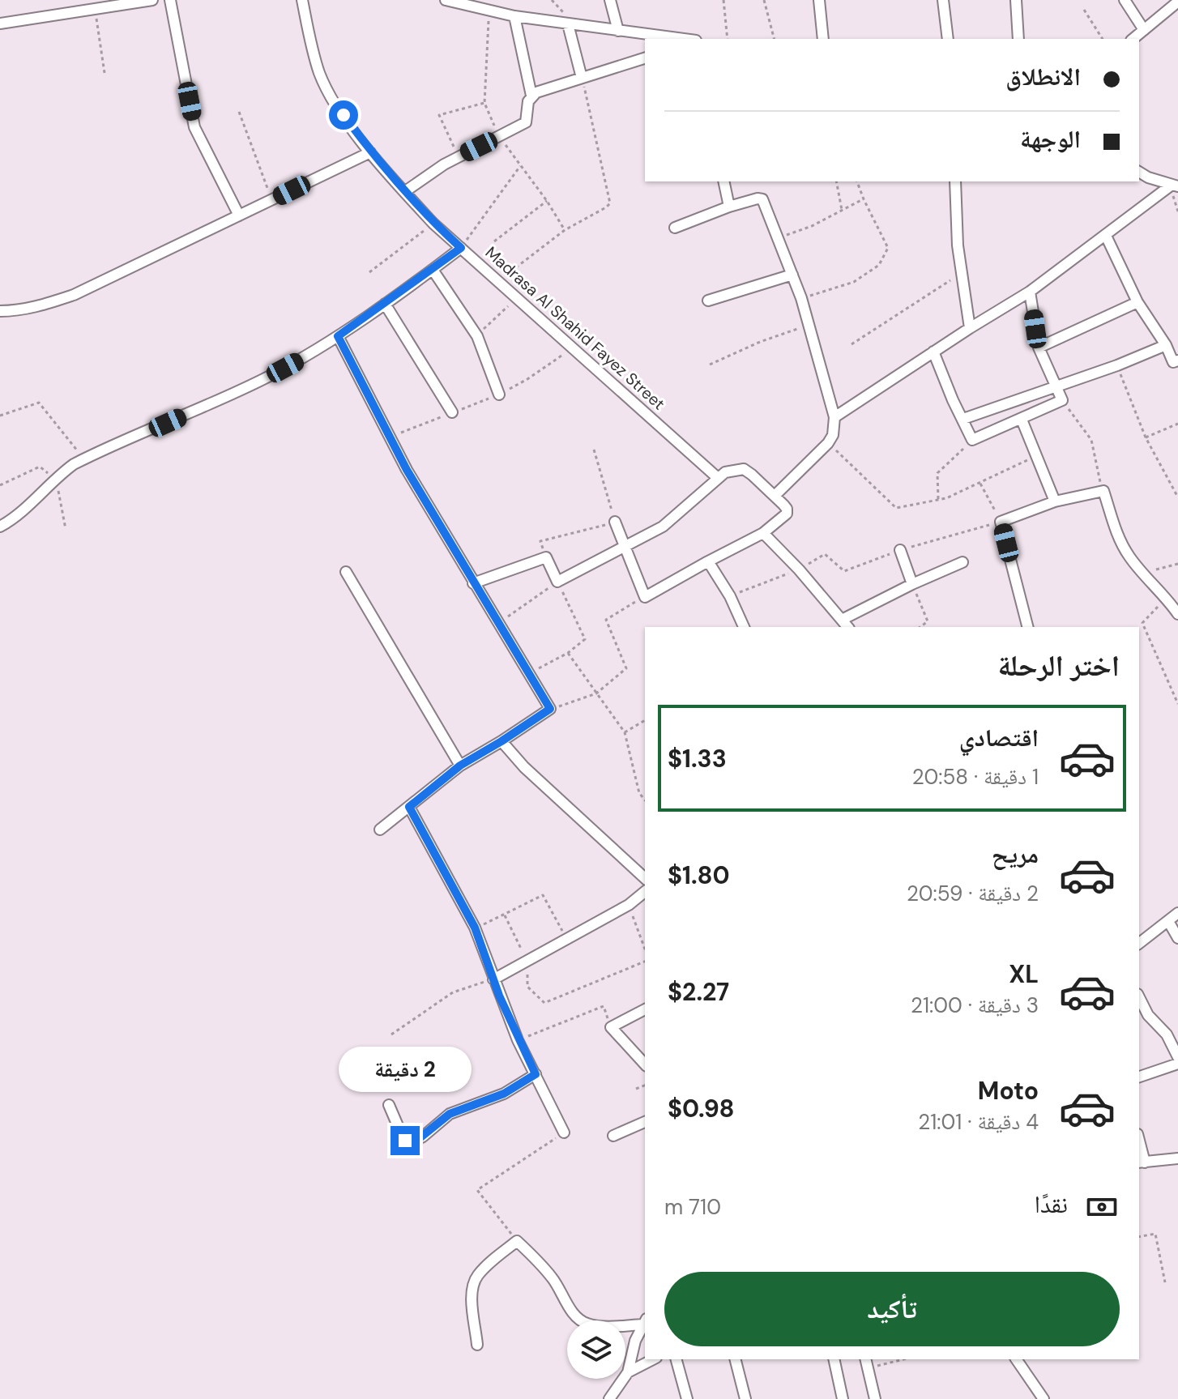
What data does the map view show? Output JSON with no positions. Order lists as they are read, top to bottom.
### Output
{
  "streets": {
    "street": ["Madrasa Al Shahid Fayez Street"]
  },
  "page": {
    "banner": ["الانطلاق", "الوجهة"],
    "heading": "اختر الرحلة",
    "list": [
      {
        "name": "اقتصادي",
        "note": "1 دقيقة · 20:58",
        "value": "$1.33"
      },
      {
        "name": "مريح",
        "note": "2 دقيقة · 20:59",
        "value": "$1.80"
      },
      {
        "name": "XL",
        "note": "3 دقيقة · 21:00",
        "value": "$2.27"
      },
      {
        "name": "Moto",
        "note": "4 دقيقة · 21:01",
        "value": "$0.98"
      }
    ],
    "bubble": "2 دقيقة",
    "pay": ["نقدًا", "710 m"],
    "buttons": "تأكيد"
  }
}
